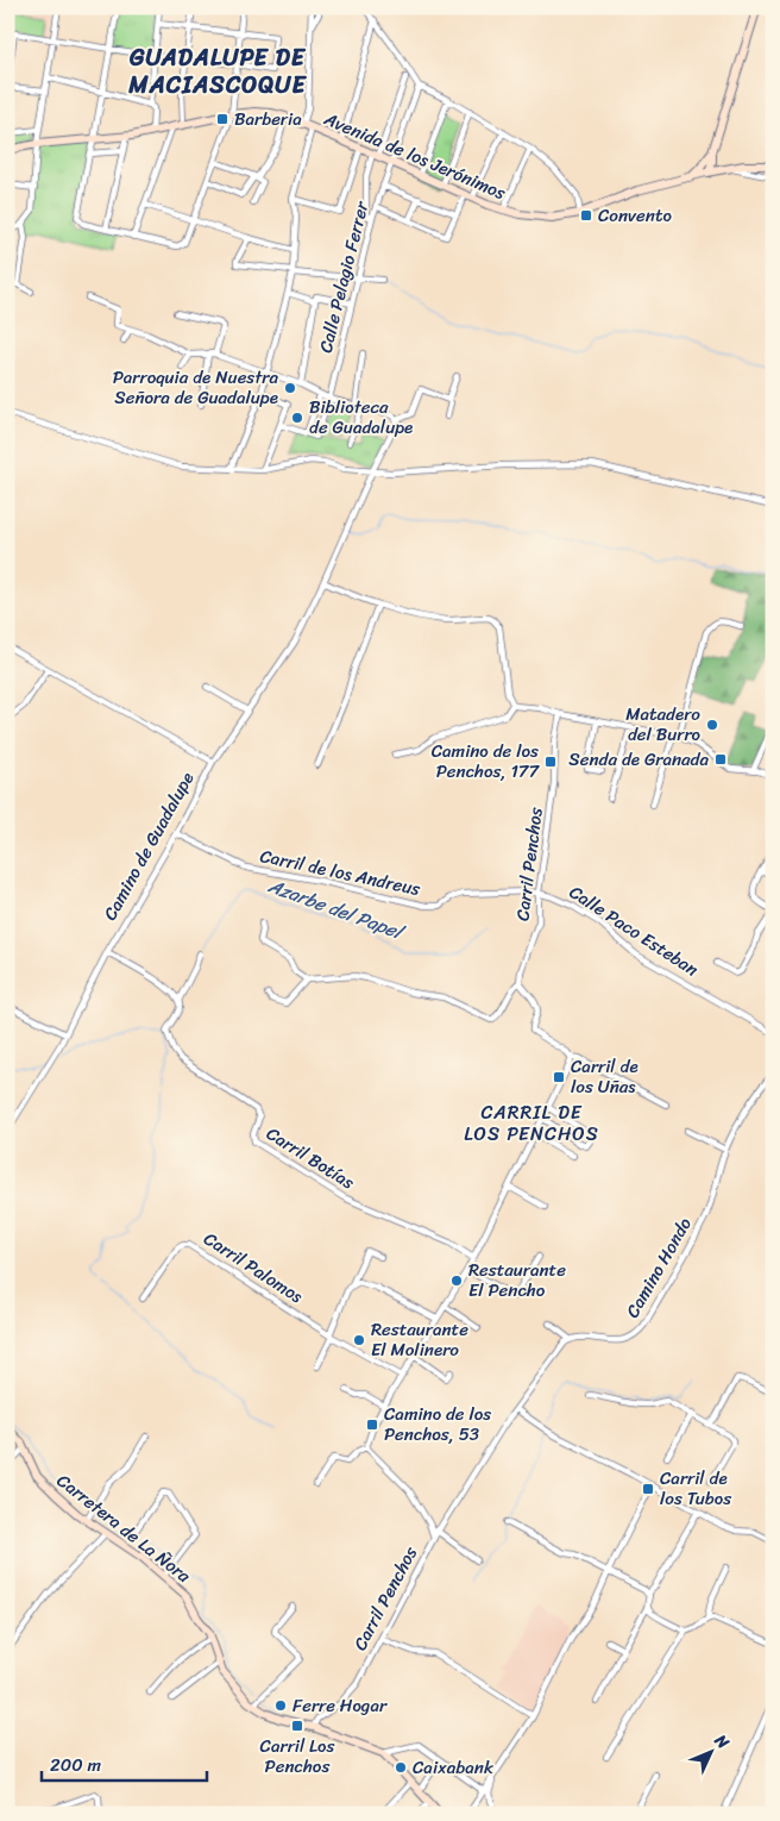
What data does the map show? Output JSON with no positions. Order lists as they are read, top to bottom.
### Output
{
  "streets": {
    "main road": ["Avenida de los Jerónimos", "Carretera de La Ñora"],
    "street": [
      "Calle Pelagio Ferrer",
      "Camino de Guadalupe",
      "Carril Penchos",
      "Carril de los Andreus",
      "Calle Paco Esteban",
      "Carril Botías",
      "Carril Palomos",
      "Camino Hondo"
    ]
  },
  "crossings": [
    ["Avenida de los Jerónimos", "Calle Pelagio Ferrer"],
    ["Camino de Guadalupe", "Carril de los Andreus"],
    ["Carril Penchos", "Carril de los Andreus"],
    ["Carril Penchos", "Calle Paco Esteban"],
    ["Carril Penchos", "Carretera de La Ñora"],
    ["Carril de los Andreus", "Calle Paco Esteban"]
  ],
  "districts": ["GUADALUPE DE MACIASCOQUE", "CARRIL DE LOS PENCHOS"],
  "water": ["Azarbe del Papel"],
  "places": {
    "transit": [
      "Barberia",
      "Convento",
      "Senda de Granada",
      "Camino de los Penchos, 177",
      "Carril de los Uñas",
      "Camino de los Penchos, 53",
      "Carril de los Tubos",
      "Carril Los Penchos"
    ],
    "other": [
      "Parroquia de Nuestra Señora de Guadalupe",
      "Biblioteca de Guadalupe",
      "Matadero del Burro",
      "Restaurante El Pencho",
      "Restaurante El Molinero",
      "Ferre Hogar",
      "Caixabank"
    ]
  },
  "scale_bar": "200 m",
  "north": "top right"
}
